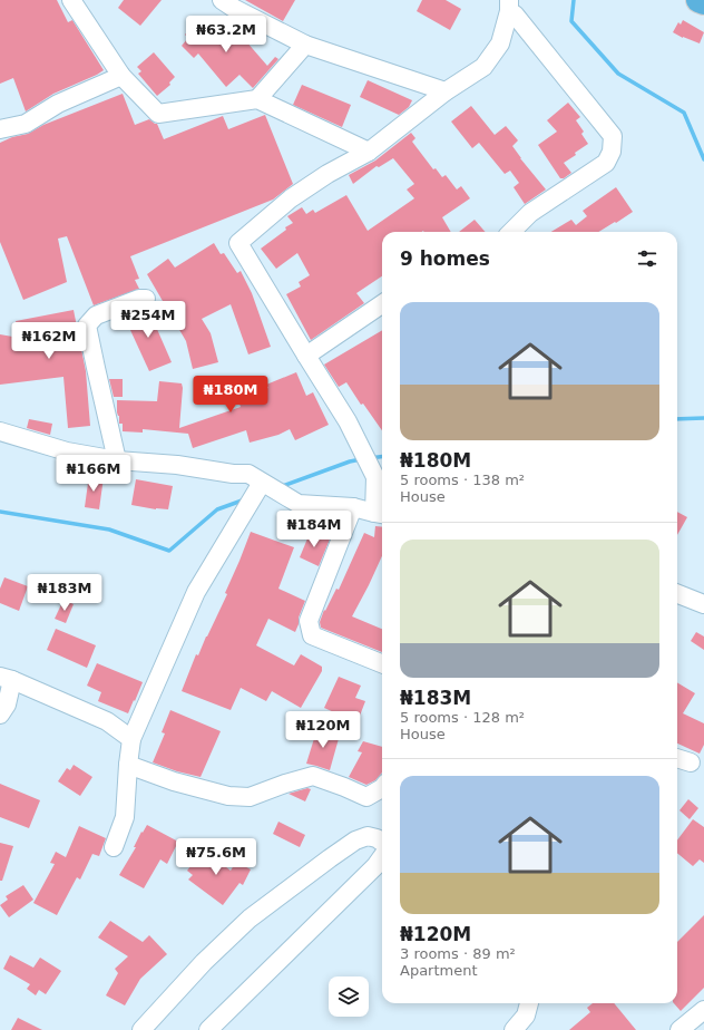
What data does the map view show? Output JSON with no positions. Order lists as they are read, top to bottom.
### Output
{
  "page": {
    "price": [
      "₦63.2M",
      "₦254M",
      "₦162M",
      "₦180M",
      "₦166M",
      "₦184M",
      "₦183M",
      "₦120M",
      "₦75.6M"
    ],
    "heading": "9 homes",
    "list": [
      {
        "name": "₦180M",
        "note": "5 rooms · 138 m² · House"
      },
      {
        "name": "₦183M",
        "note": "5 rooms · 128 m² · House"
      },
      {
        "name": "₦120M",
        "note": "3 rooms · 89 m² · Apartment"
      }
    ]
  }
}
